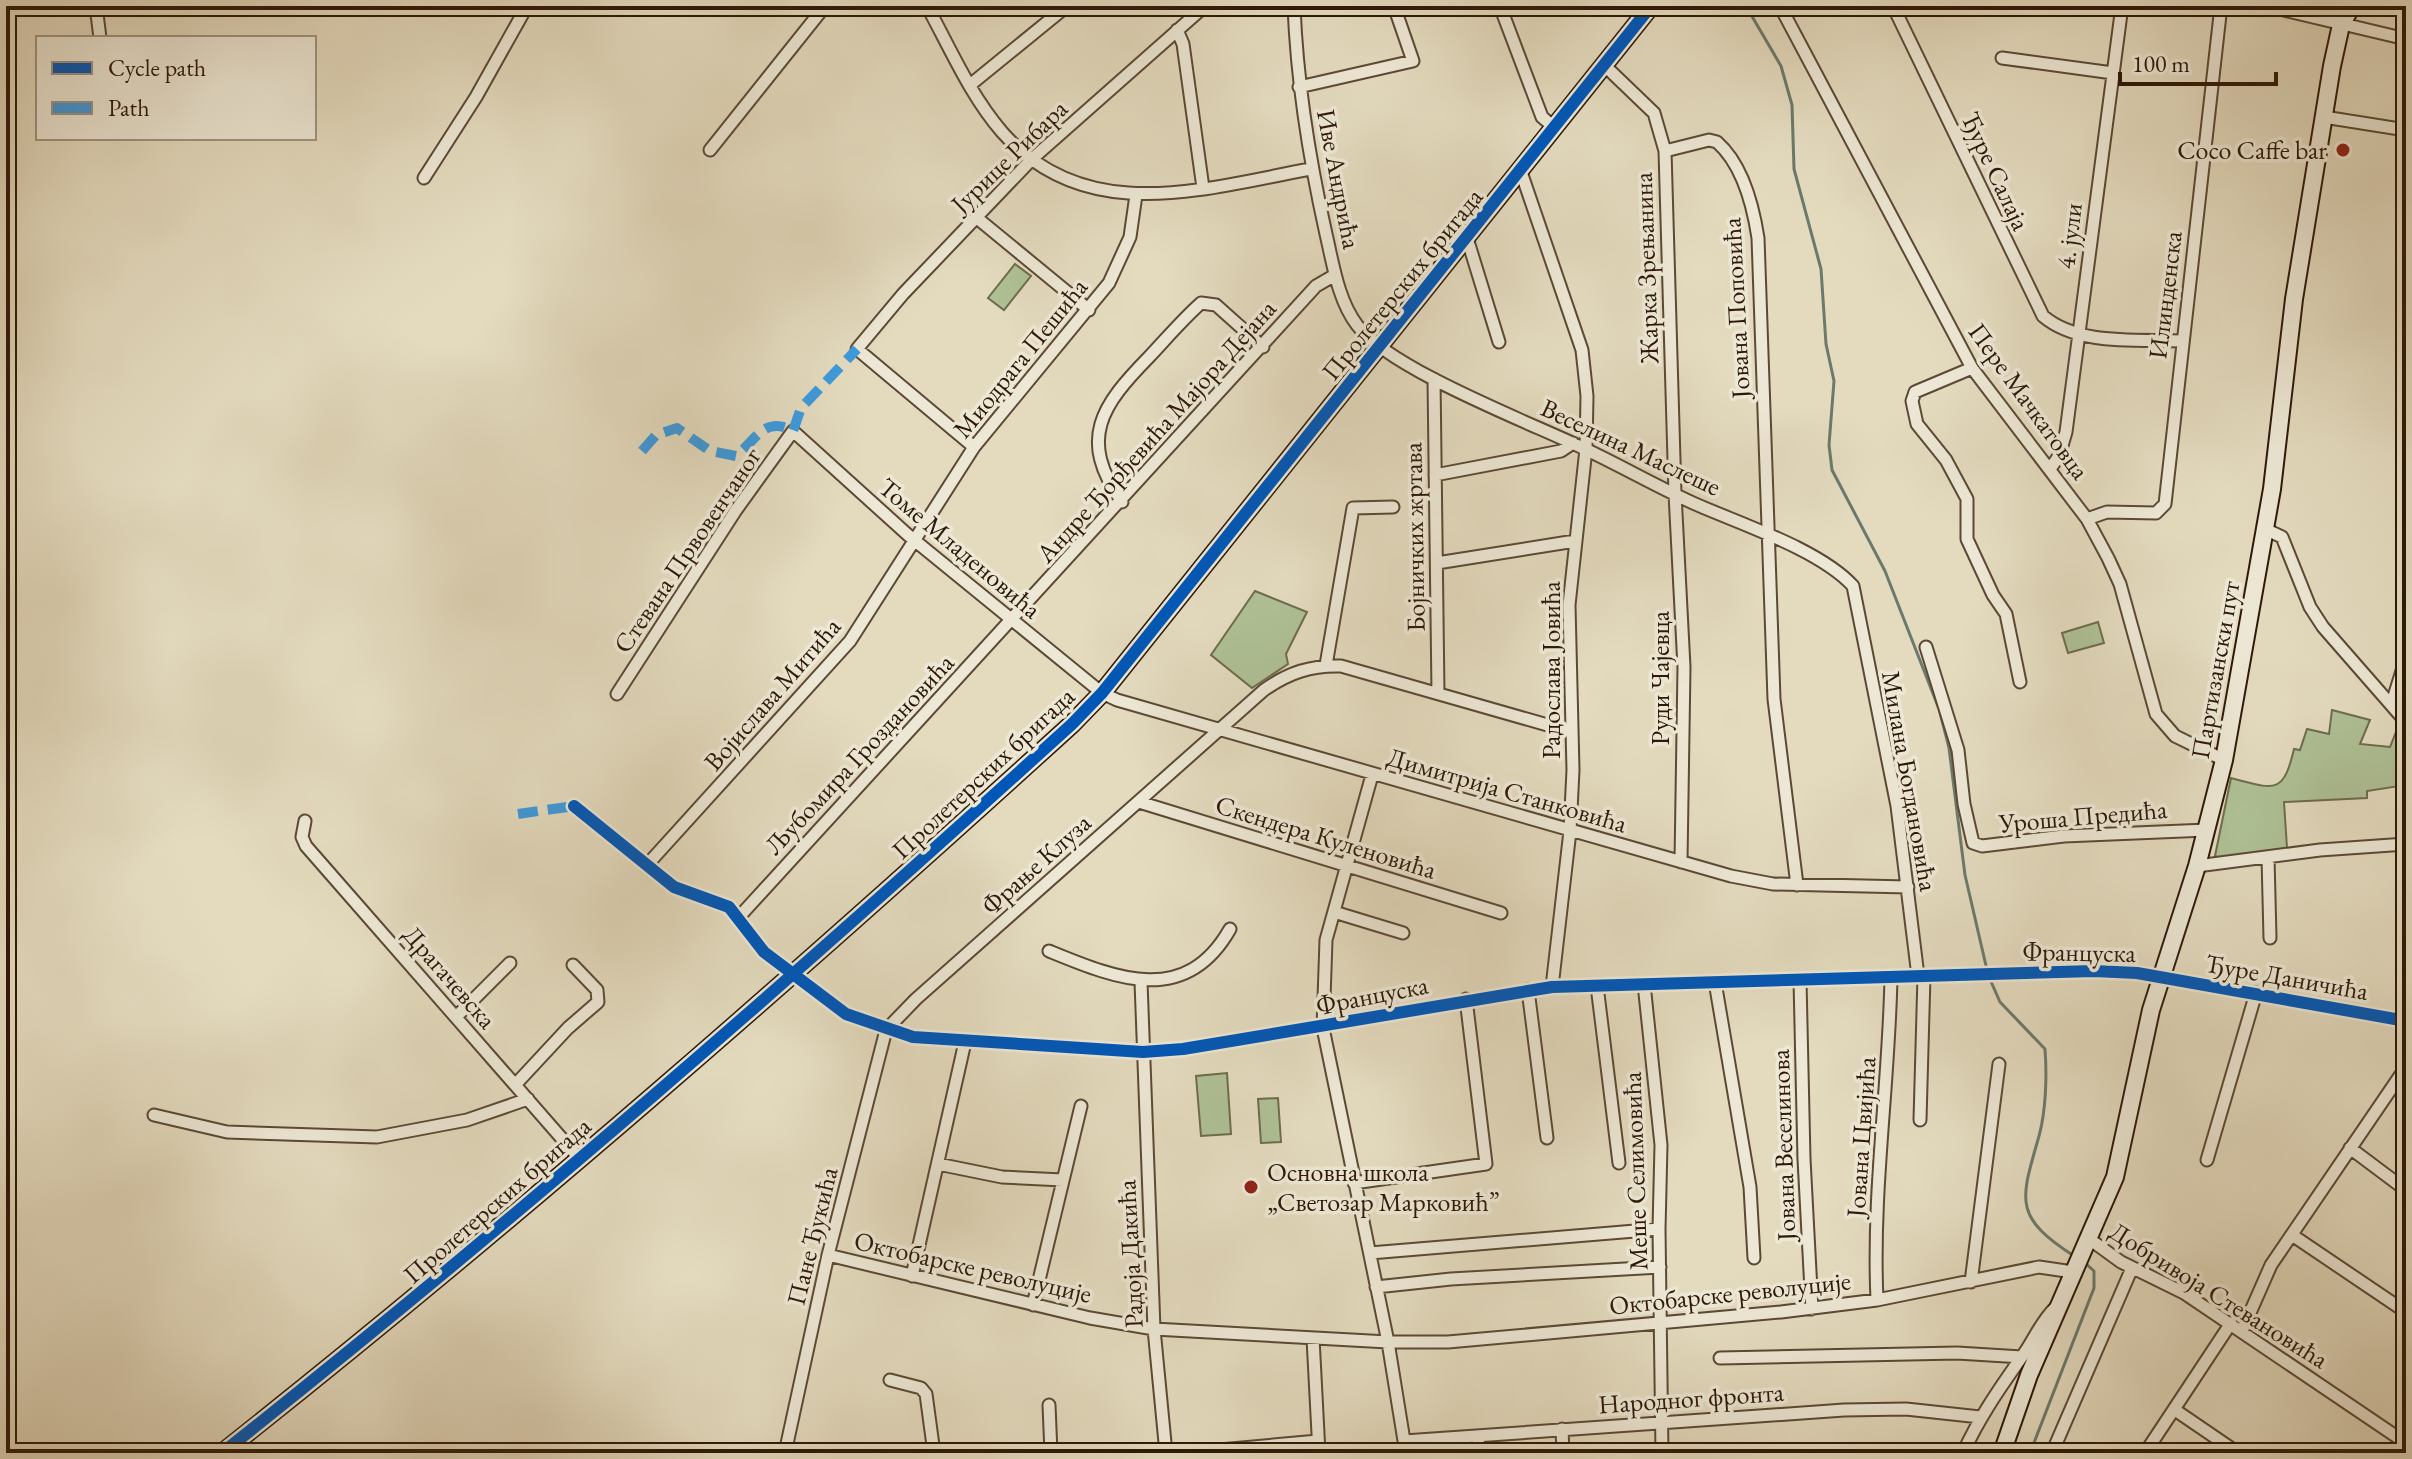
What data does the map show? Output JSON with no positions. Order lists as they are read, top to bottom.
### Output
{
  "streets": {
    "street": [
      "Јурице Рибара",
      "Ђуре Салаја",
      "Иве Андрића",
      "4. јули",
      "Жарка Зрењанина",
      "Пролетерских бригада",
      "Илинденска",
      "Јована Поповића",
      "Миодрага Пешића",
      "Пере Мачкатовца",
      "Андре Ђорђевића Мајора Дејана",
      "Веселина Маслеше",
      "Бојничких жртава",
      "Томе Младеновића",
      "Стевана Првовенчаног",
      "Радослава Јовића",
      "Партизански пут",
      "Руди Чајевца",
      "Војислава Митића",
      "Љубомира Гроздановића",
      "Милана Богдановића",
      "Димитрија Станковића",
      "Уроша Предића",
      "Скендера Куленовића",
      "Фрање Клуза",
      "Француска",
      "Драгачевска",
      "Ђуре Даничића",
      "Јована Цвијића",
      "Јована Веселинова",
      "Меше Селимовића",
      "Пане Ђукића",
      "Радоја Дакића",
      "Октобарске револуције",
      "Добривоја Стевановића",
      "Народног фронта"
    ]
  },
  "crossings": [
    ["Јурице Рибара", "Миодрага Пешића"],
    ["Ђуре Салаја", "4. јули"],
    ["Иве Андрића", "Пролетерских бригада"],
    ["Иве Андрића", "Андре Ђорђевића Мајора Дејана"],
    ["Иве Андрића", "Веселина Маслеше"],
    ["4. јули", "Пере Мачкатовца"],
    ["Жарка Зрењанина", "Пролетерских бригада"],
    ["Жарка Зрењанина", "Јована Поповића"],
    ["Жарка Зрењанина", "Веселина Маслеше"],
    ["Жарка Зрењанина", "Руди Чајевца"],
    ["Пролетерских бригада", "Веселина Маслеше"],
    ["Пролетерских бригада", "Томе Младеновића"],
    ["Пролетерских бригада", "Радослава Јовића"],
    ["Пролетерских бригада", "Димитрија Станковића"],
    ["Пролетерских бригада", "Француска"],
    ["Пролетерских бригада", "Драгачевска"],
    ["Илинденска", "Пере Мачкатовца"],
    ["Јована Поповића", "Веселина Маслеше"],
    ["Миодрага Пешића", "Томе Младеновића"],
    ["Миодрага Пешића", "Војислава Митића"],
    ["Пере Мачкатовца", "Партизански пут"],
    ["Андре Ђорђевића Мајора Дејана", "Томе Младеновића"],
    ["Андре Ђорђевића Мајора Дејана", "Љубомира Гроздановића"],
    ["Веселина Маслеше", "Бојничких жртава"],
    ["Веселина Маслеше", "Радослава Јовића"],
    ["Веселина Маслеше", "Руди Чајевца"],
    ["Веселина Маслеше", "Милана Богдановића"],
    ["Томе Младеновића", "Стевана Првовенчаног"],
    ["Томе Младеновића", "Војислава Митића"],
    ["Томе Младеновића", "Љубомира Гроздановића"],
    ["Томе Младеновића", "Димитрија Станковића"],
    ["Радослава Јовића", "Димитрија Станковића"],
    ["Радослава Јовића", "Француска"],
    ["Партизански пут", "Уроша Предића"],
    ["Партизански пут", "Француска"],
    ["Партизански пут", "Ђуре Даничића"],
    ["Партизански пут", "Октобарске револуције"],
    ["Партизански пут", "Добривоја Стевановића"],
    ["Партизански пут", "Народног фронта"],
    ["Руди Чајевца", "Димитрија Станковића"],
    ["Љубомира Гроздановића", "Француска"],
    ["Милана Богдановића", "Димитрија Станковића"],
    ["Милана Богдановића", "Француска"],
    ["Димитрија Станковића", "Фрање Клуза"],
    ["Скендера Куленовића", "Фрање Клуза"],
    ["Фрање Клуза", "Француска"],
    ["Фрање Клуза", "Пане Ђукића"],
    ["Француска", "Ђуре Даничића"],
    ["Француска", "Јована Цвијића"],
    ["Француска", "Јована Веселинова"],
    ["Француска", "Меше Селимовића"],
    ["Француска", "Пане Ђукића"],
    ["Француска", "Радоја Дакића"],
    ["Јована Цвијића", "Октобарске револуције"],
    ["Јована Веселинова", "Октобарске револуције"],
    ["Меше Селимовића", "Октобарске револуције"],
    ["Меше Селимовића", "Народног фронта"],
    ["Пане Ђукића", "Октобарске револуције"],
    ["Радоја Дакића", "Октобарске револуције"]
  ],
  "places": ["Coco Caffe bar", "Основна школа „Светозар Марковић”"],
  "legend": ["Cycle path", "Path"],
  "scale_bar": "100 m"
}
